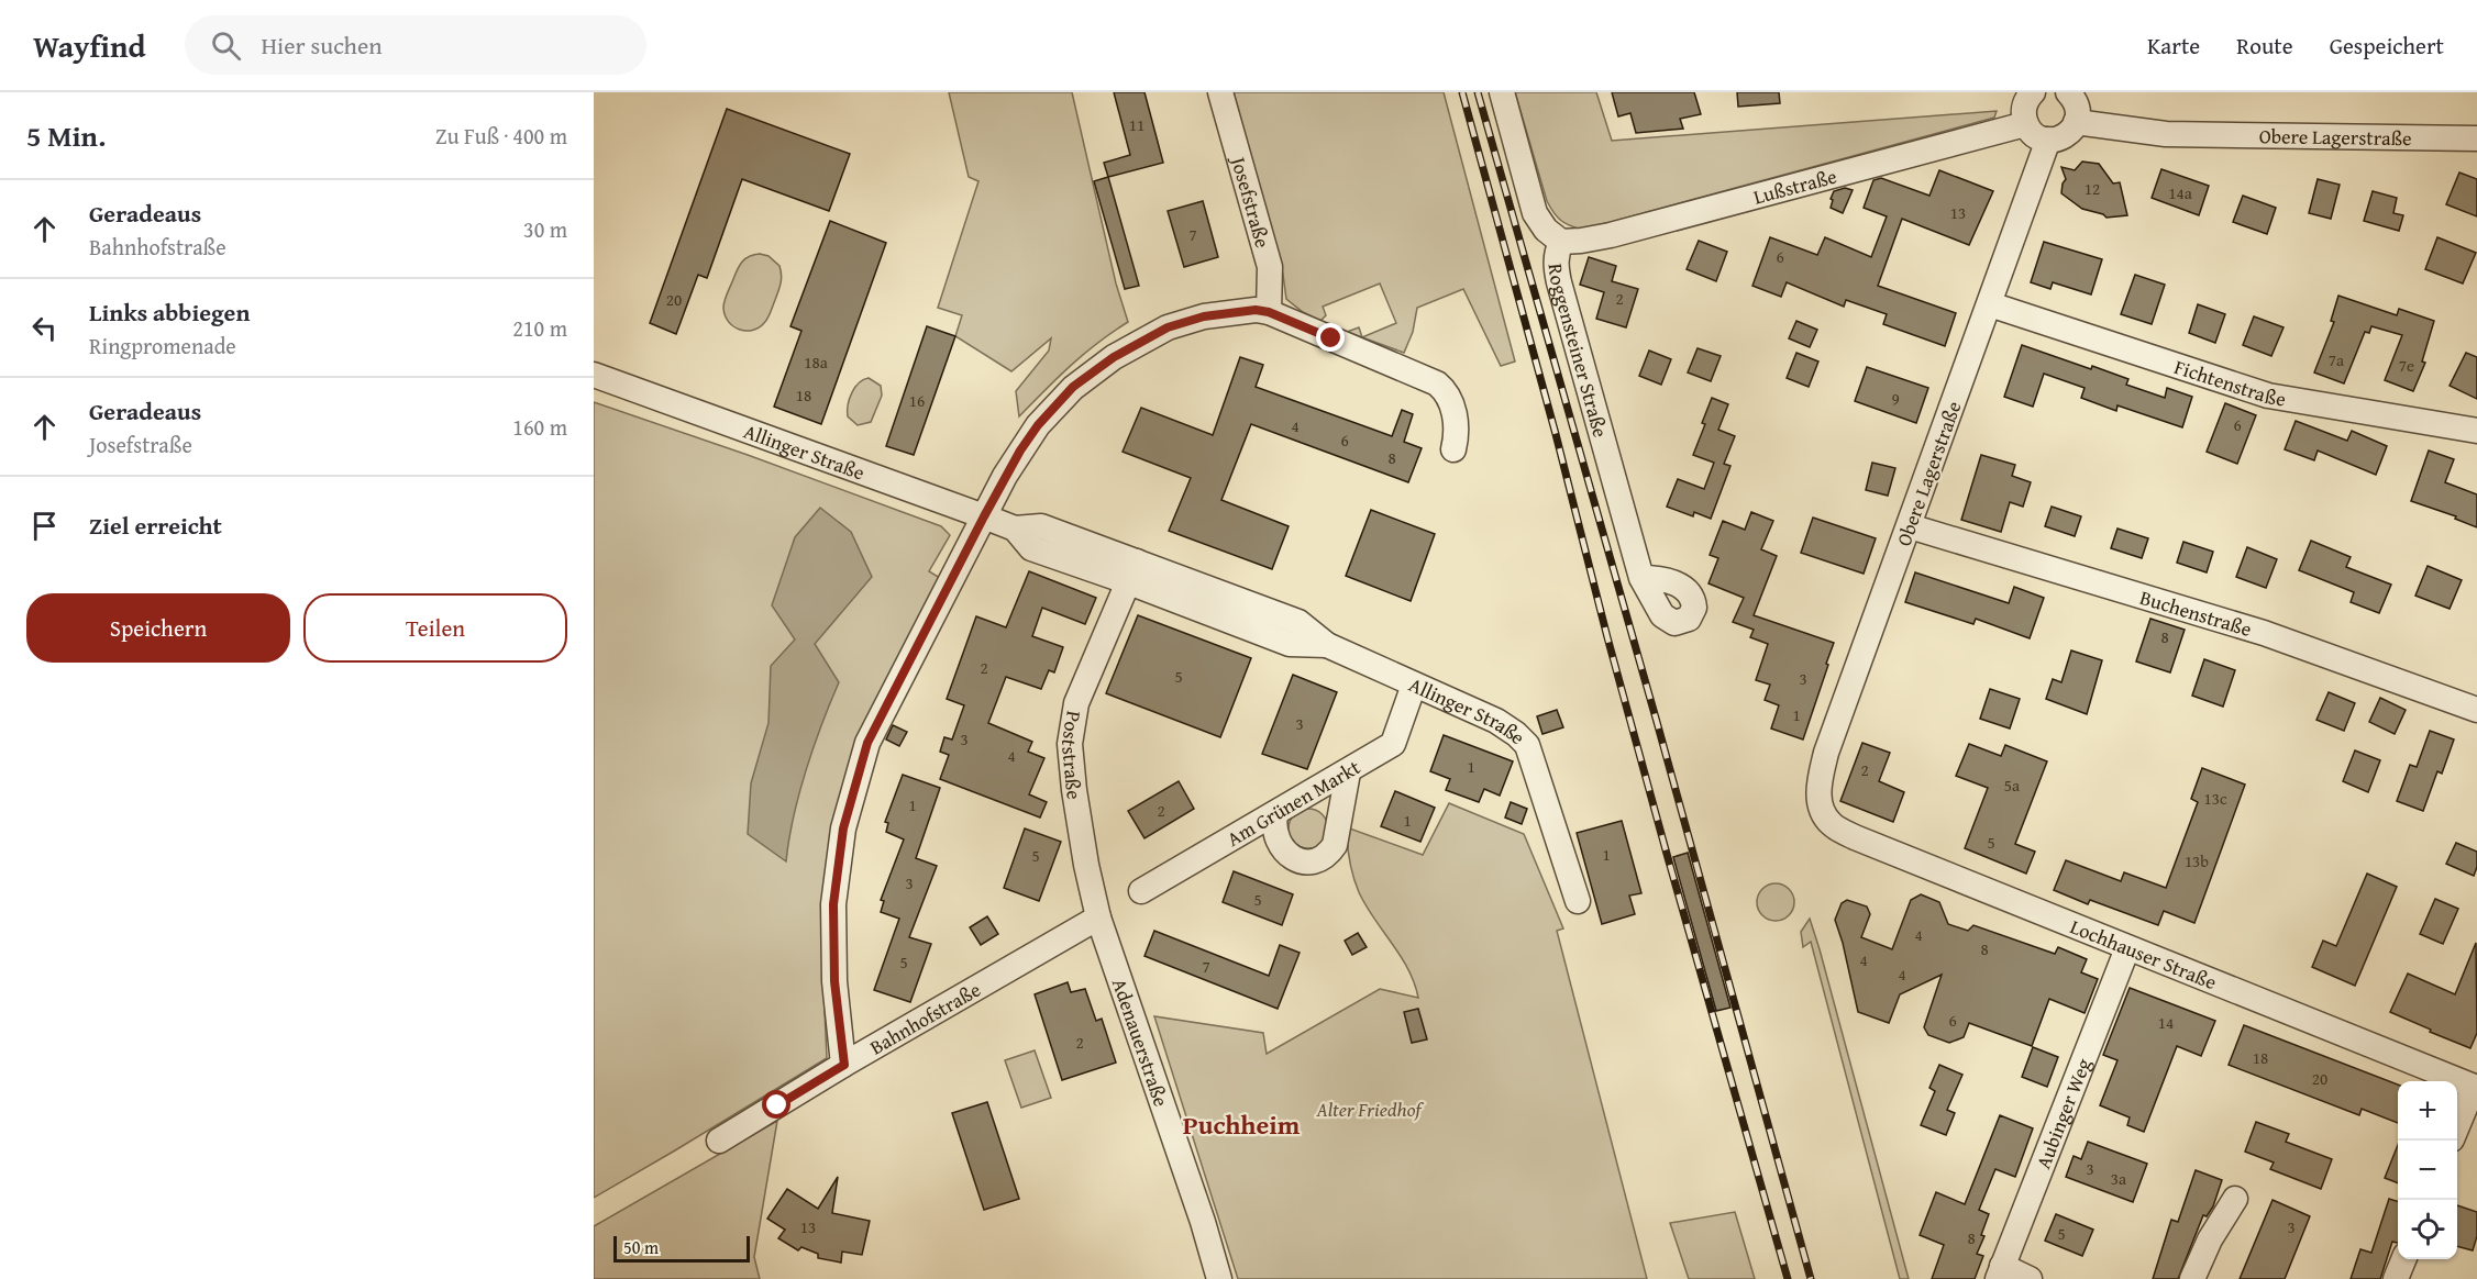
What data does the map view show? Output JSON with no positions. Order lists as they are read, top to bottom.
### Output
{
  "streets": {
    "street": [
      "Obere Lagerstraße",
      "Lußstraße",
      "Josefstraße",
      "Roggensteiner Straße",
      "Fichtenstraße",
      "Allinger Straße",
      "Buchenstraße",
      "Poststraße",
      "Am Grünen Markt",
      "Lochhauser Straße",
      "Bahnhofstraße",
      "Adenauerstraße",
      "Aubinger Weg"
    ]
  },
  "crossings": [
    ["Obere Lagerstraße", "Fichtenstraße"],
    ["Obere Lagerstraße", "Buchenstraße"],
    ["Obere Lagerstraße", "Lochhauser Straße"],
    ["Lußstraße", "Roggensteiner Straße"],
    ["Allinger Straße", "Poststraße"],
    ["Allinger Straße", "Am Grünen Markt"],
    ["Poststraße", "Bahnhofstraße"],
    ["Poststraße", "Adenauerstraße"],
    ["Lochhauser Straße", "Aubinger Weg"],
    ["Bahnhofstraße", "Adenauerstraße"]
  ],
  "districts": ["Puchheim"],
  "parks": ["Alter Friedhof"],
  "house_numbers": [
    "11",
    "12",
    "14a",
    "13",
    "7",
    "6",
    "2",
    "20",
    "7a",
    "18a",
    "7e",
    "18",
    "9",
    "16",
    "6",
    "4",
    "6",
    "8",
    "8",
    "2",
    "5",
    "3",
    "1",
    "3",
    "3",
    "4",
    "1",
    "2",
    "5a",
    "13c",
    "1",
    "2",
    "1",
    "5",
    "1",
    "5",
    "13b",
    "3",
    "5",
    "4",
    "8",
    "4",
    "5",
    "7",
    "4",
    "6",
    "14",
    "2",
    "18",
    "20",
    "3",
    "3a",
    "13",
    "3",
    "5",
    "8"
  ],
  "scale_bar": "50 m",
  "page": {
    "header": "Wayfind",
    "search": "Hier suchen",
    "nav": ["Karte", "Route", "Gespeichert"],
    "heading": ["5 Min.", "Zu Fuß · 400 m"],
    "list": [
      ["Geradeaus", "Bahnhofstraße", "30 m"],
      ["Links abbiegen", "Ringpromenade", "210 m"],
      ["Geradeaus", "Josefstraße", "160 m"],
      "Ziel erreicht"
    ],
    "buttons": ["Speichern", "Teilen"],
    "map_buttons": ["+", "−"],
    "scale": "50 m"
  }
}
